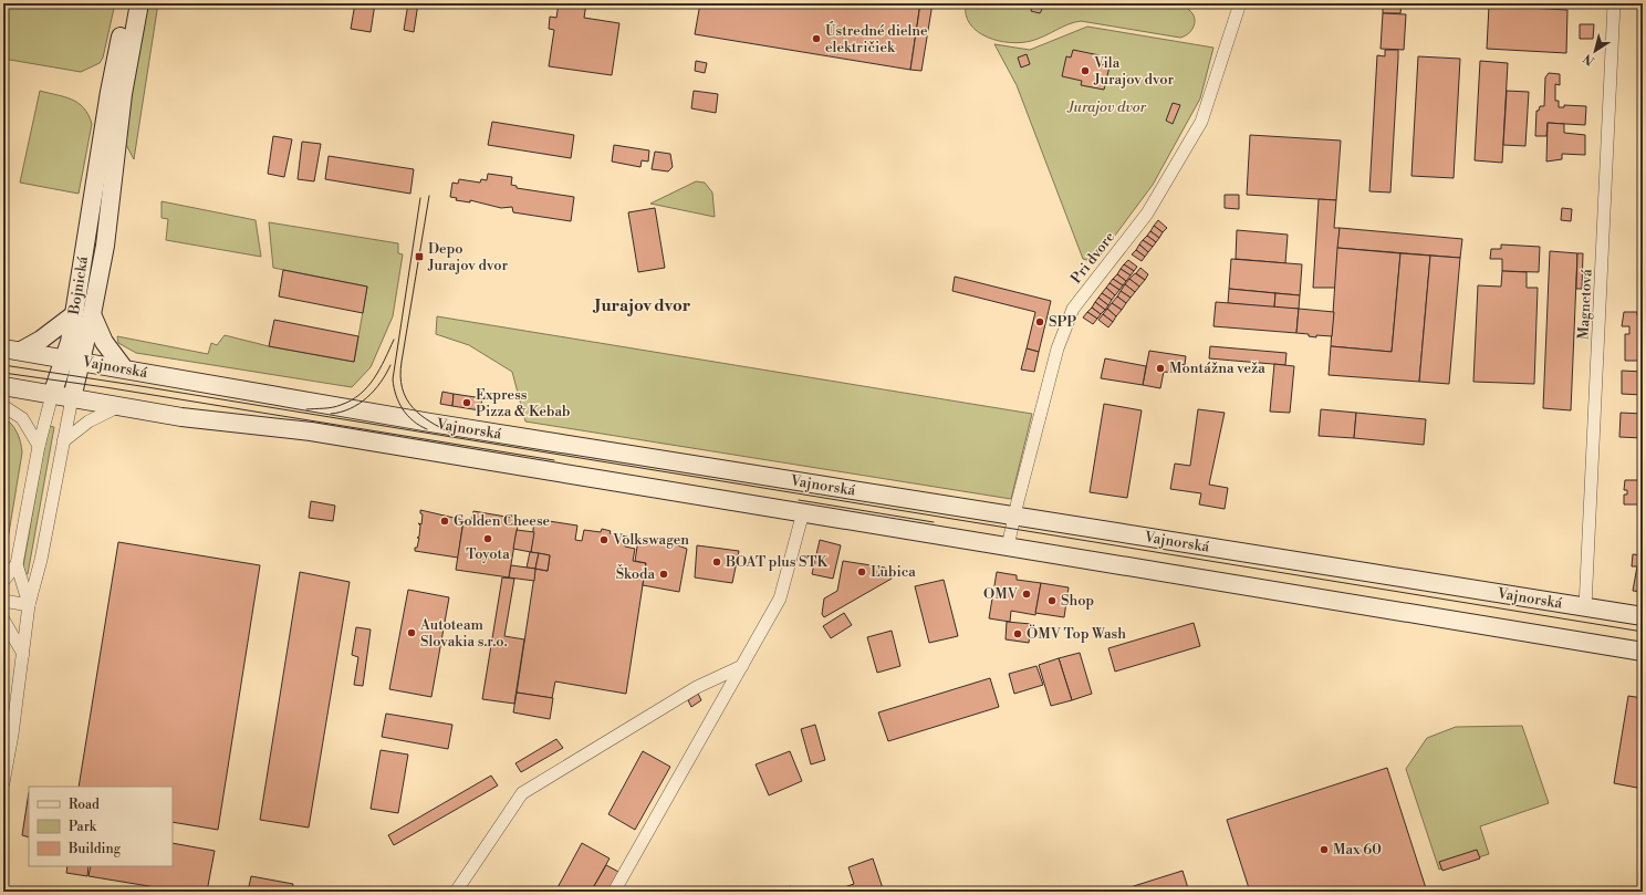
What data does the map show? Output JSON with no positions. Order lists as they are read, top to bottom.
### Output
{
  "streets": {
    "main road": ["Bojnická", "Vajnorská"],
    "street": ["Pri dvore", "Magnetová"]
  },
  "crossings": [
    ["Pri dvore", "Vajnorská"],
    ["Bojnická", "Vajnorská"],
    ["Magnetová", "Vajnorská"]
  ],
  "districts": ["Jurajov dvor"],
  "parks": ["Jurajov dvor"],
  "places": {
    "other": [
      "Ústredné dielne električiek",
      "Vila Jurajov dvor",
      "SPP",
      "Montážna veža",
      "Express Pizza & Kebab",
      "Golden Cheese",
      "Toyota",
      "Volkswagen",
      "BOAT plus STK",
      "Ľubica",
      "Škoda",
      "OMV",
      "Shop",
      "Autoteam Slovakia s.r.o.",
      "ÖMV Top Wash",
      "Max 60"
    ],
    "transit": ["Depo Jurajov dvor"]
  },
  "legend": ["Road", "Park", "Building"],
  "north": "bottom left"
}
